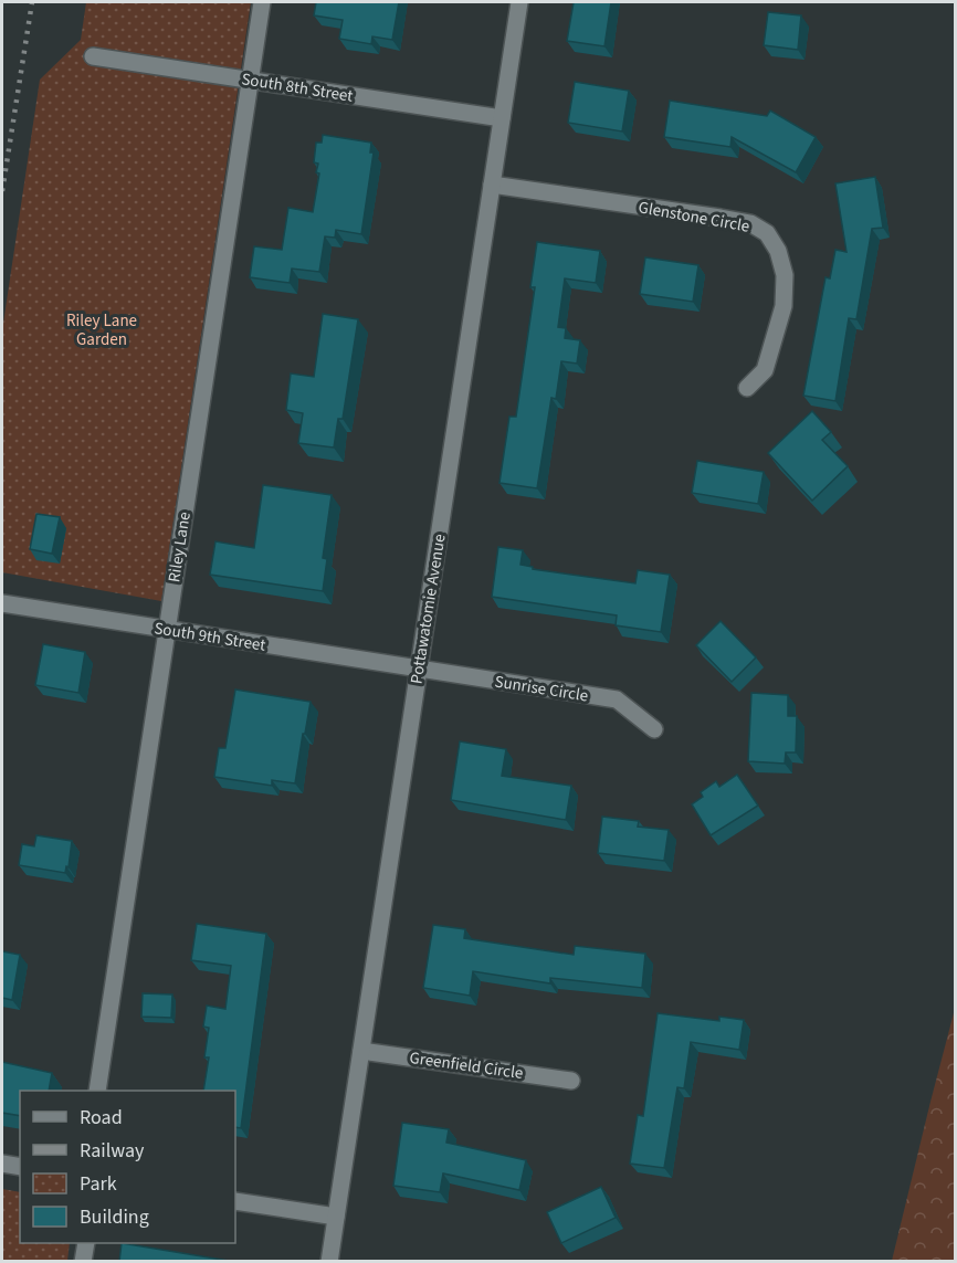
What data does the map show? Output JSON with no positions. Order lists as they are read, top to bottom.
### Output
{
  "streets": {
    "street": [
      "South 8th Street",
      "Glenstone Circle",
      "Riley Lane",
      "Pottawatomie Avenue",
      "South 9th Street",
      "Sunrise Circle",
      "Greenfield Circle"
    ]
  },
  "crossings": [
    ["South 8th Street", "Riley Lane"],
    ["South 8th Street", "Pottawatomie Avenue"],
    ["Glenstone Circle", "Pottawatomie Avenue"],
    ["Riley Lane", "South 9th Street"],
    ["Pottawatomie Avenue", "South 9th Street"],
    ["Pottawatomie Avenue", "Sunrise Circle"],
    ["Pottawatomie Avenue", "Greenfield Circle"],
    ["South 9th Street", "Sunrise Circle"]
  ],
  "parks": ["Riley Lane Garden"],
  "legend": [
    "Road",
    "Railway",
    "Park",
    "Building"
  ]
}
